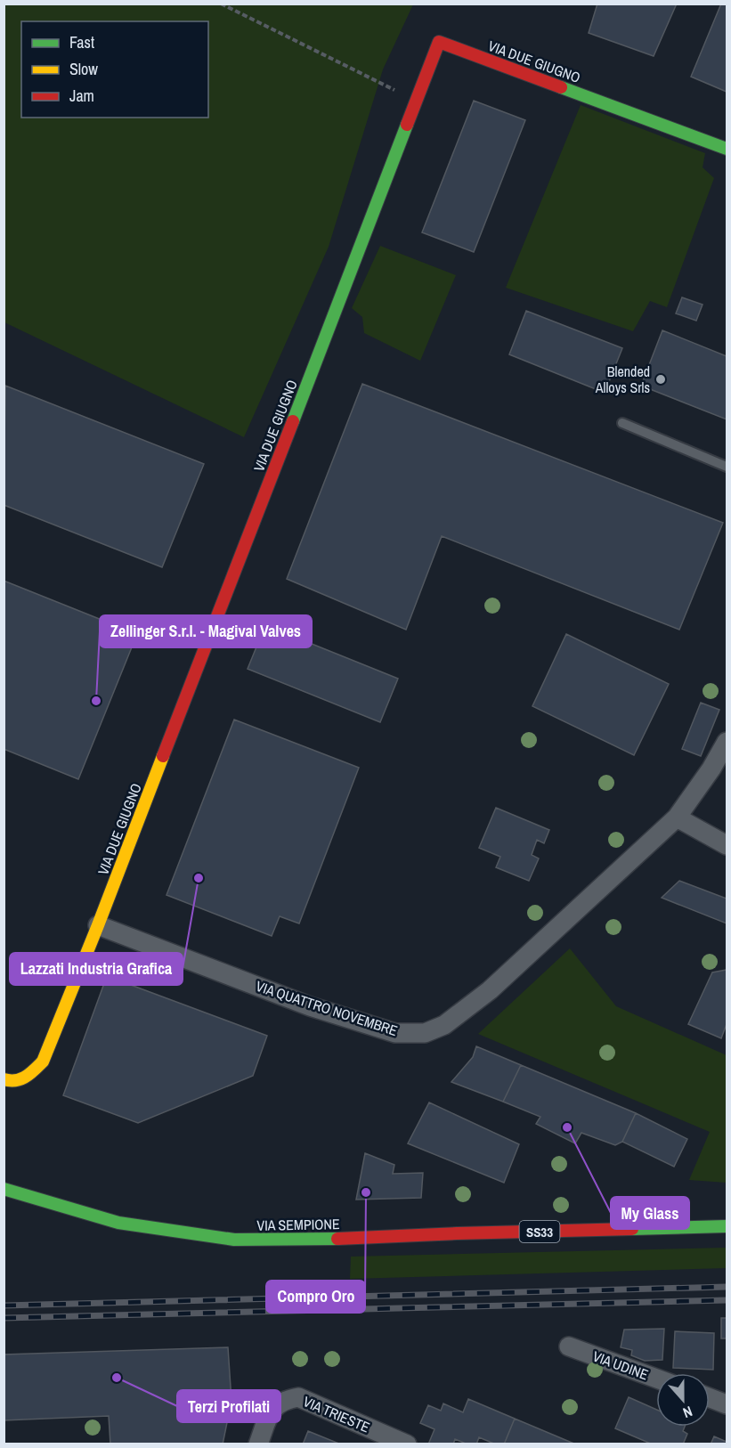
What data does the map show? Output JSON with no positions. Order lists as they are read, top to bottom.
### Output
{
  "streets": {
    "street": [
      "VIA DUE GIUGNO",
      "VIA QUATTRO NOVEMBRE",
      "VIA SEMPIONE",
      "SS33",
      "VIA UDINE",
      "VIA TRIESTE"
    ]
  },
  "crossings": [
    ["VIA DUE GIUGNO", "VIA QUATTRO NOVEMBRE"]
  ],
  "places": [
    "Blended Alloys Srls",
    "Zellinger S.r.l. - Magival Valves",
    "Lazzati Industria Grafica",
    "My Glass",
    "Compro Oro",
    "Terzi Profilati"
  ],
  "legend": ["Fast", "Slow", "Jam"],
  "north": "bottom"
}
